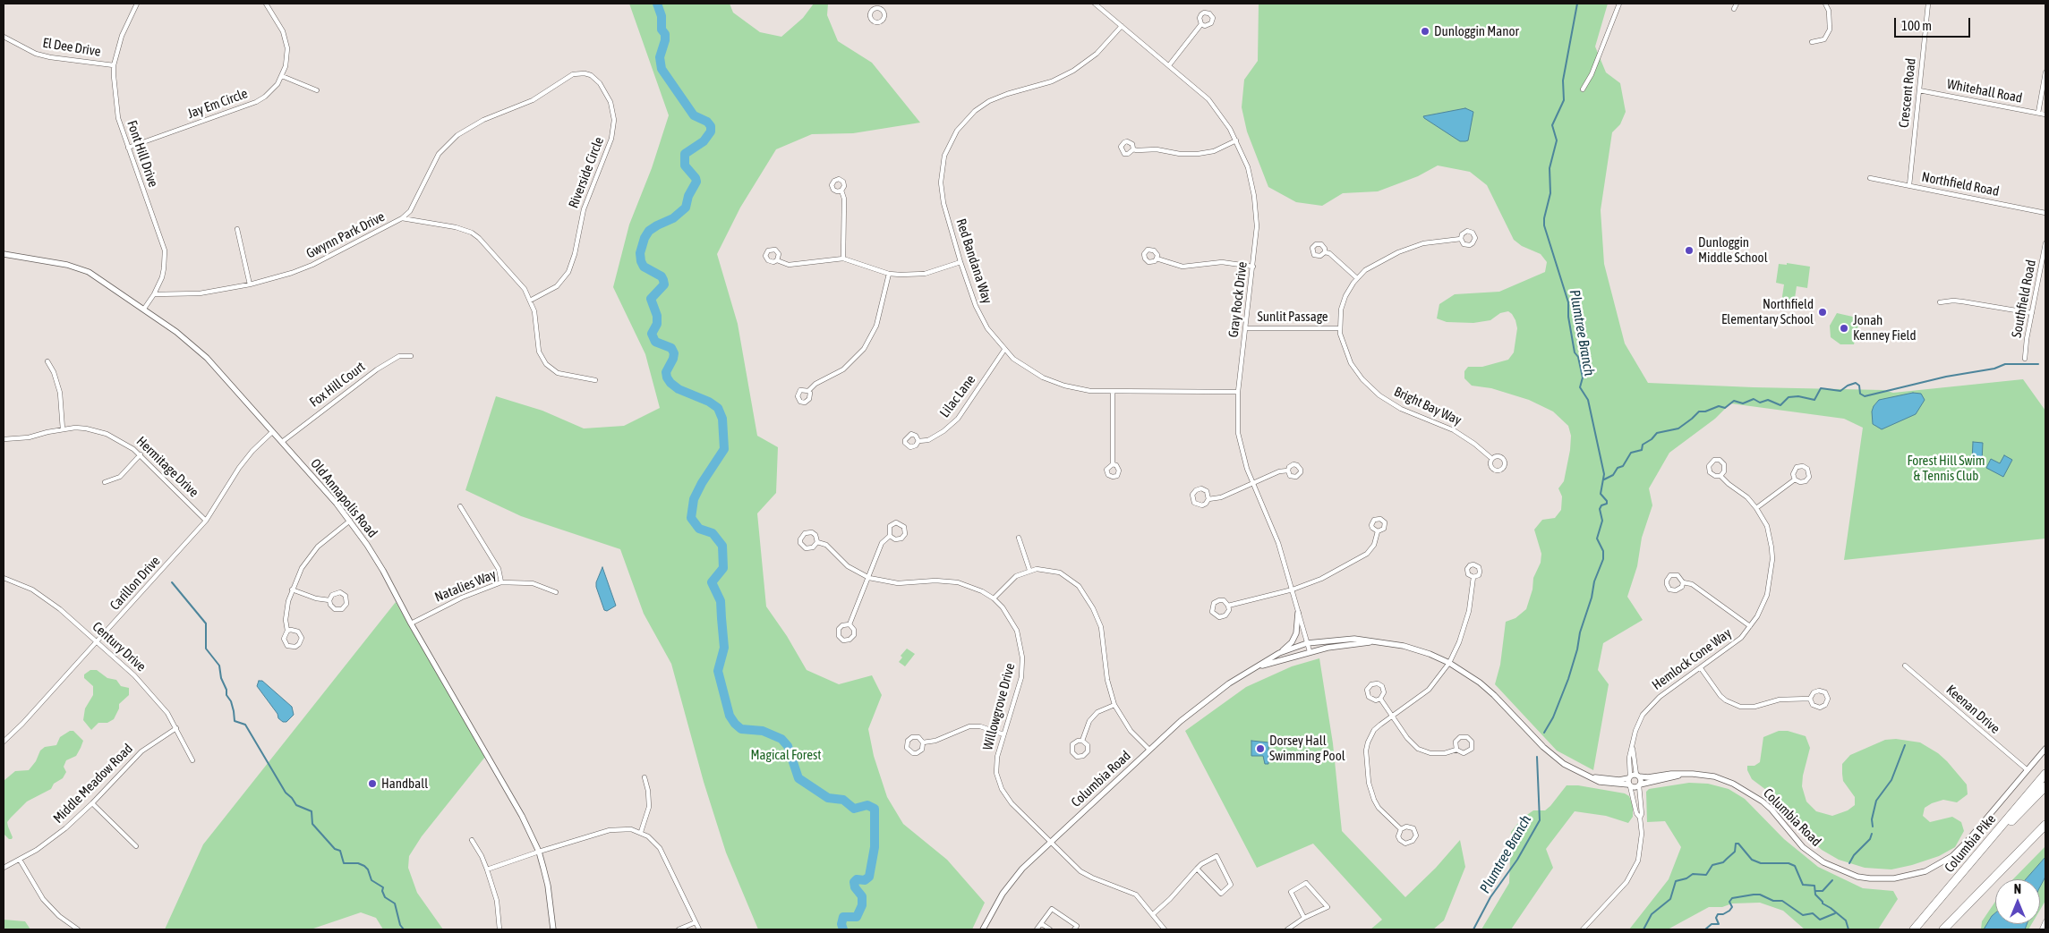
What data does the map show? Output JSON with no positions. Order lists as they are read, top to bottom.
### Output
{
  "streets": {
    "highway": ["Columbia Pike"],
    "street": [
      "El Dee Drive",
      "Whitehall Road",
      "Crescent Road",
      "Jay Em Circle",
      "Font Hill Drive",
      "Riverside Circle",
      "Northfield Road",
      "Gwynn Park Drive",
      "Red Bandana Way",
      "Southfield Road",
      "Gray Rock Drive",
      "Sunlit Passage",
      "Fox Hill Court",
      "Lilac Lane",
      "Bright Bay Way",
      "Hermitage Drive",
      "Old Annapolis Road",
      "Carillon Drive",
      "Natalies Way",
      "Century Drive",
      "Hemlock Cone Way",
      "Willowgrove Drive",
      "Keenan Drive",
      "Columbia Road",
      "Middle Meadow Road"
    ]
  },
  "crossings": [
    ["El Dee Drive", "Font Hill Drive"],
    ["Whitehall Road", "Crescent Road"],
    ["Crescent Road", "Northfield Road"],
    ["Jay Em Circle", "Font Hill Drive"],
    ["Font Hill Drive", "Gwynn Park Drive"],
    ["Font Hill Drive", "Old Annapolis Road"],
    ["Riverside Circle", "Gwynn Park Drive"],
    ["Red Bandana Way", "Gray Rock Drive"],
    ["Red Bandana Way", "Lilac Lane"],
    ["Gray Rock Drive", "Sunlit Passage"],
    ["Gray Rock Drive", "Columbia Road"],
    ["Sunlit Passage", "Bright Bay Way"],
    ["Fox Hill Court", "Old Annapolis Road"],
    ["Hermitage Drive", "Carillon Drive"],
    ["Old Annapolis Road", "Carillon Drive"],
    ["Old Annapolis Road", "Natalies Way"],
    ["Carillon Drive", "Century Drive"],
    ["Century Drive", "Middle Meadow Road"],
    ["Hemlock Cone Way", "Columbia Road"],
    ["Willowgrove Drive", "Columbia Road"],
    ["Keenan Drive", "Columbia Road"]
  ],
  "water": ["Plumtree Branch"],
  "parks": ["Forest Hill Swim & Tennis Club", "Magical Forest"],
  "places": [
    "Dunloggin Manor",
    "Dunloggin Middle School",
    "Northfield Elementary School",
    "Jonah Kenney Field",
    "Dorsey Hall Swimming Pool",
    "Handball"
  ],
  "scale_bar": "100 m",
  "north": "top"
}
